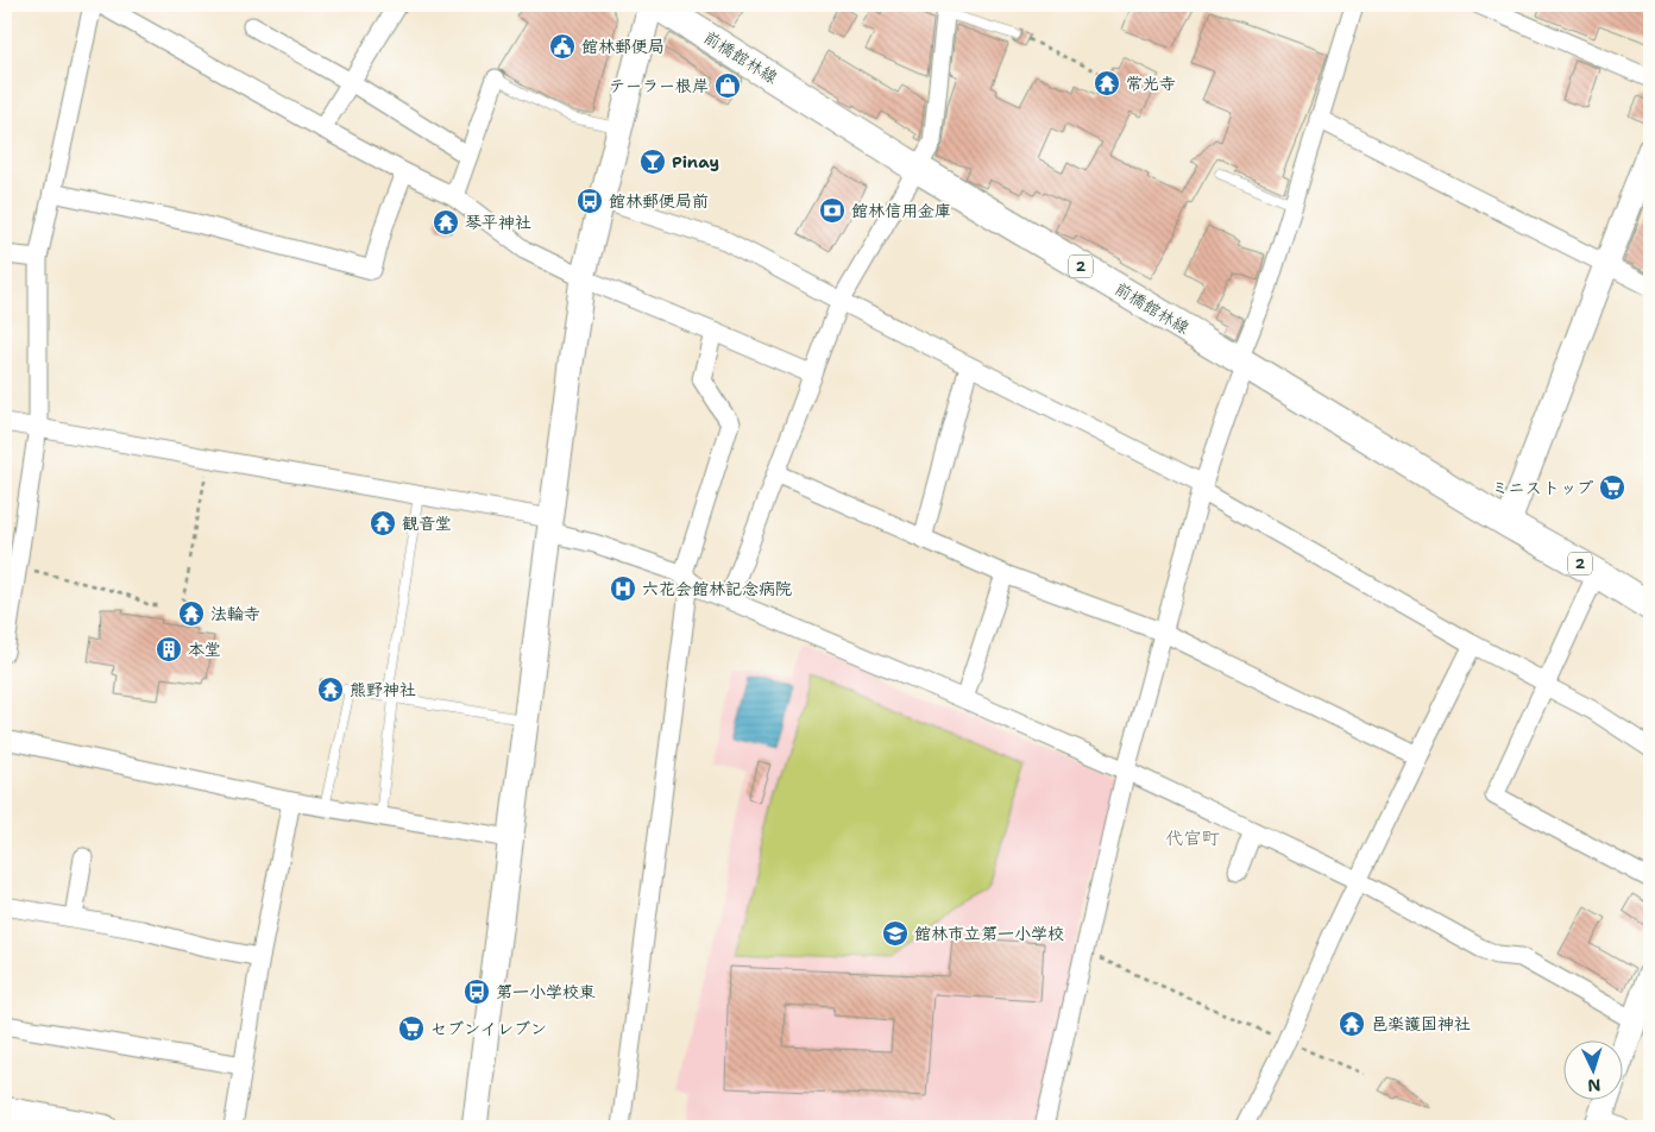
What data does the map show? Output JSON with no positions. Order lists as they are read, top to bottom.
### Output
{
  "streets": {
    "main road": ["前橋館林線", "2"]
  },
  "districts": ["代官町"],
  "places": {
    "public building": ["館林郵便局"],
    "temple": [
      "常光寺",
      "琴平神社",
      "観音堂",
      "法輪寺",
      "熊野神社",
      "邑楽護国神社"
    ],
    "shop": ["テーラー根岸"],
    "bar": ["Pinay"],
    "bus stop": ["館林郵便局前", "第一小学校東"],
    "bank": ["館林信用金庫"],
    "supermarket": ["ミニストップ", "セブンイレブン"],
    "hospital": ["六花会館林記念病院"],
    "building": ["本堂"],
    "school or university": ["館林市立第一小学校"]
  },
  "north": "bottom"
}
